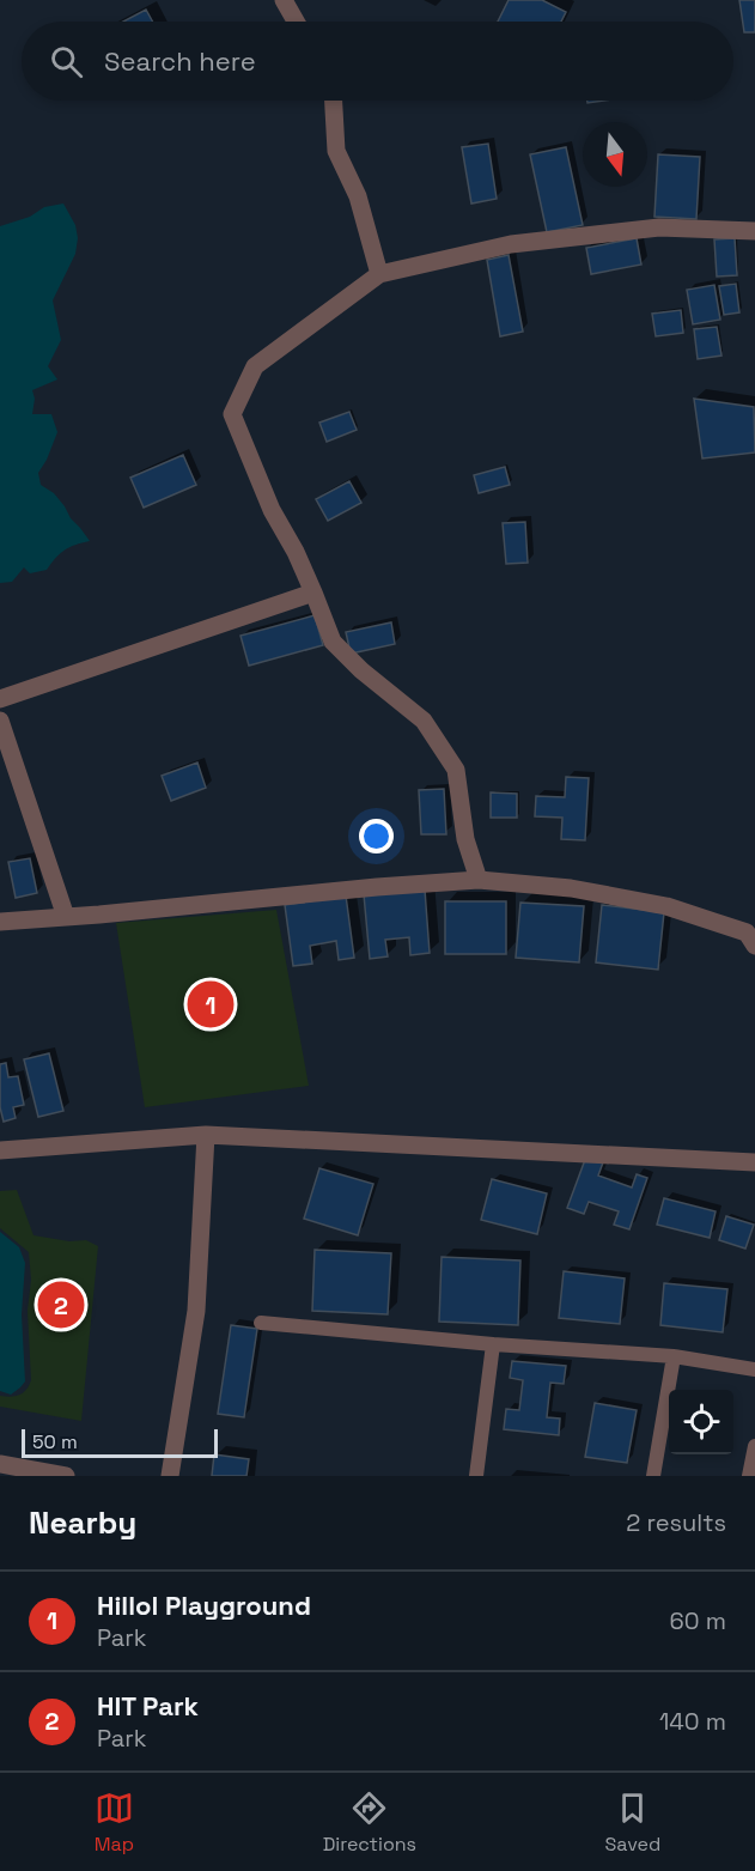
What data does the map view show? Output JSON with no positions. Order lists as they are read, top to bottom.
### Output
{
  "scale_bar": "50 m",
  "north": "bottom",
  "page": {
    "search": "Search here",
    "pins": ["1", "2"],
    "scale": "50 m",
    "heading": ["Nearby", "2 results"],
    "list": [
      {
        "mark": "1",
        "name": "Hillol Playground",
        "note": "Park",
        "value": "60 m"
      },
      {
        "mark": "2",
        "name": "HIT Park",
        "note": "Park",
        "value": "140 m"
      }
    ],
    "nav": ["Map", "Directions", "Saved"]
  }
}
